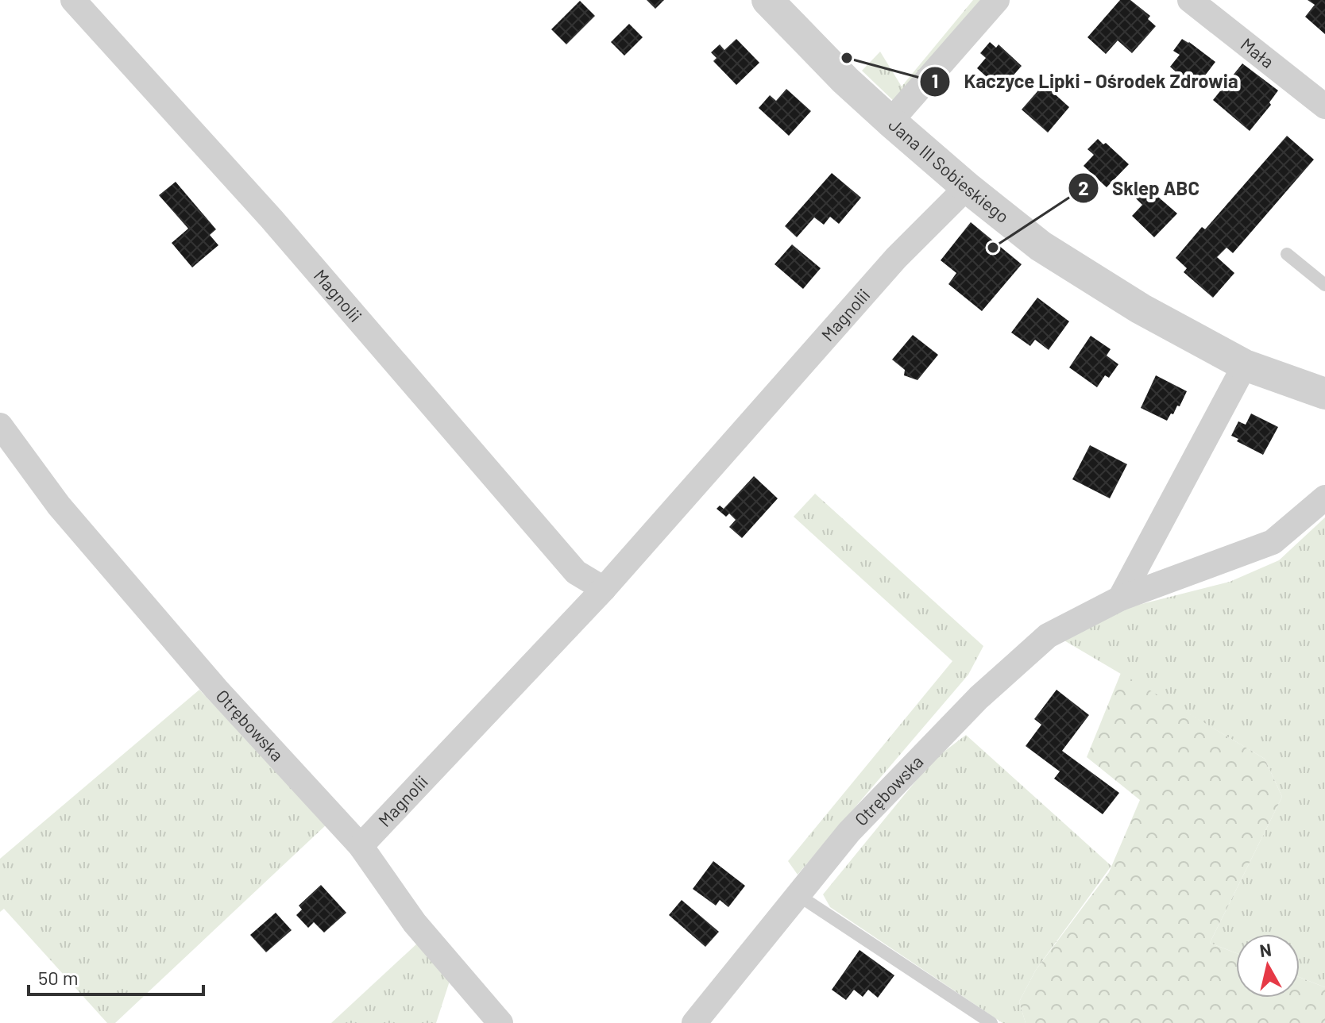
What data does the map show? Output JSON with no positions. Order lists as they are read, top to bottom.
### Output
{
  "streets": {
    "street": [
      "Mała",
      "Jana III Sobieskiego",
      "Magnolii",
      "Otrębowska"
    ]
  },
  "crossings": [
    ["Jana III Sobieskiego", "Magnolii"],
    ["Magnolii", "Otrębowska"]
  ],
  "places": ["Kaczyce Lipki - Ośrodek Zdrowia", "Sklep ABC"],
  "scale_bar": "50 m",
  "north": "top"
}
